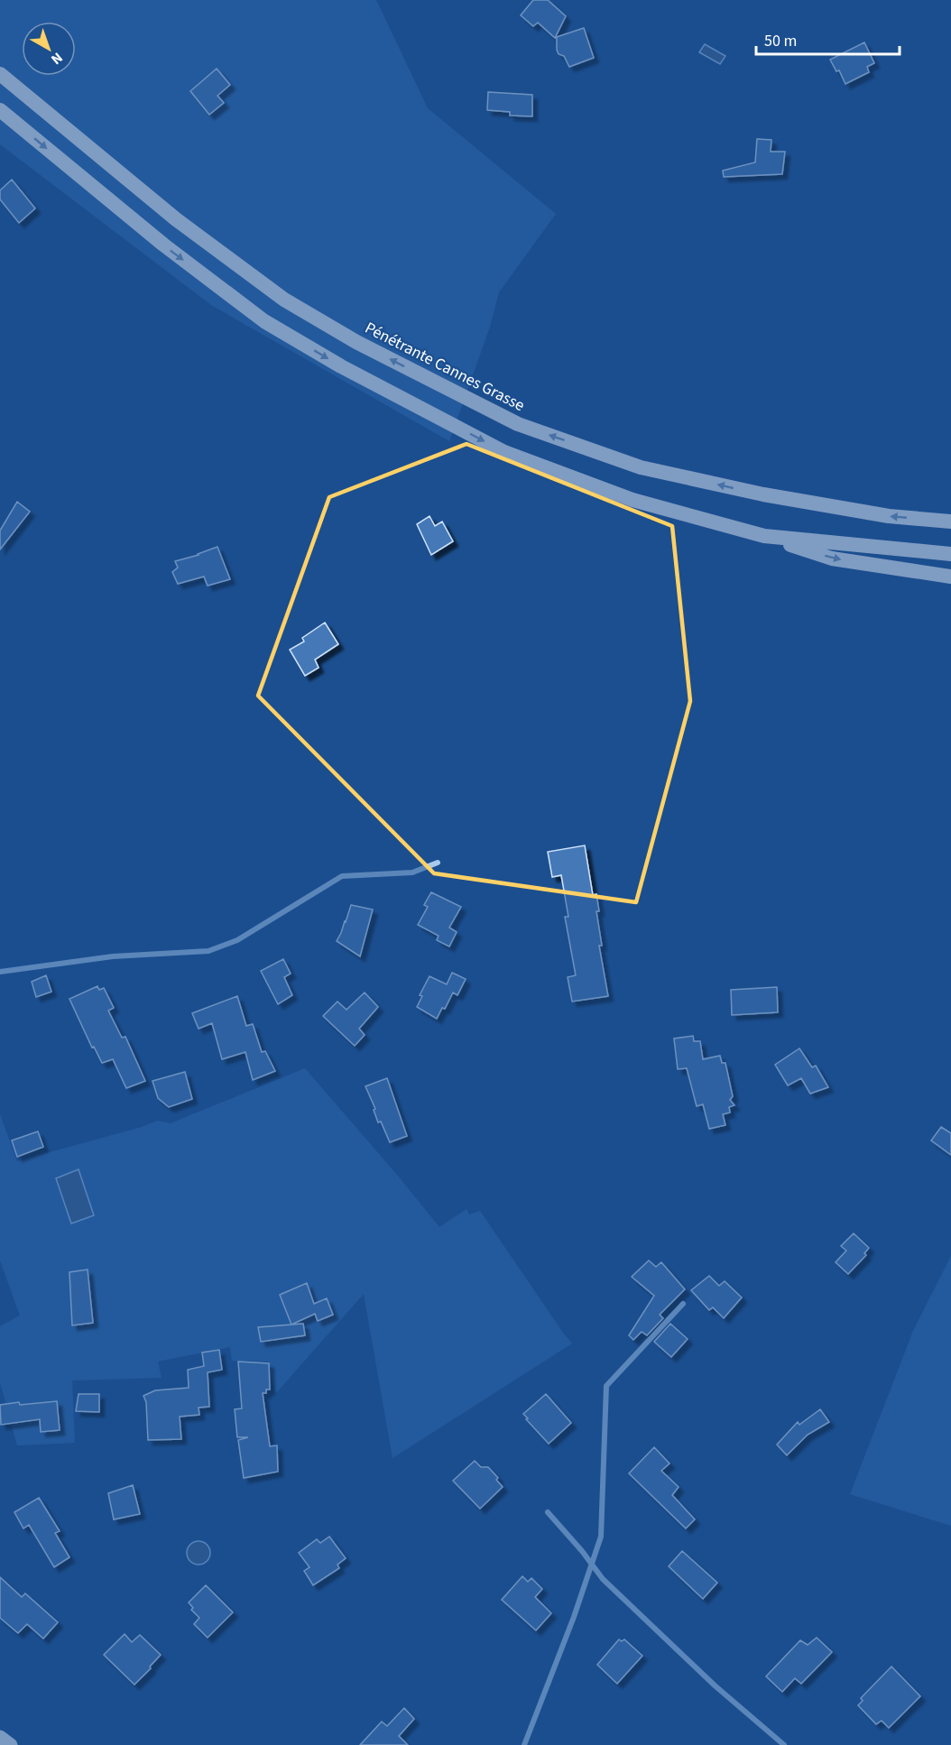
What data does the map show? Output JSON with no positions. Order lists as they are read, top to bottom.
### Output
{
  "streets": {
    "highway": ["Pénétrante Cannes Grasse"]
  },
  "scale_bar": "50 m",
  "north": "bottom right"
}
